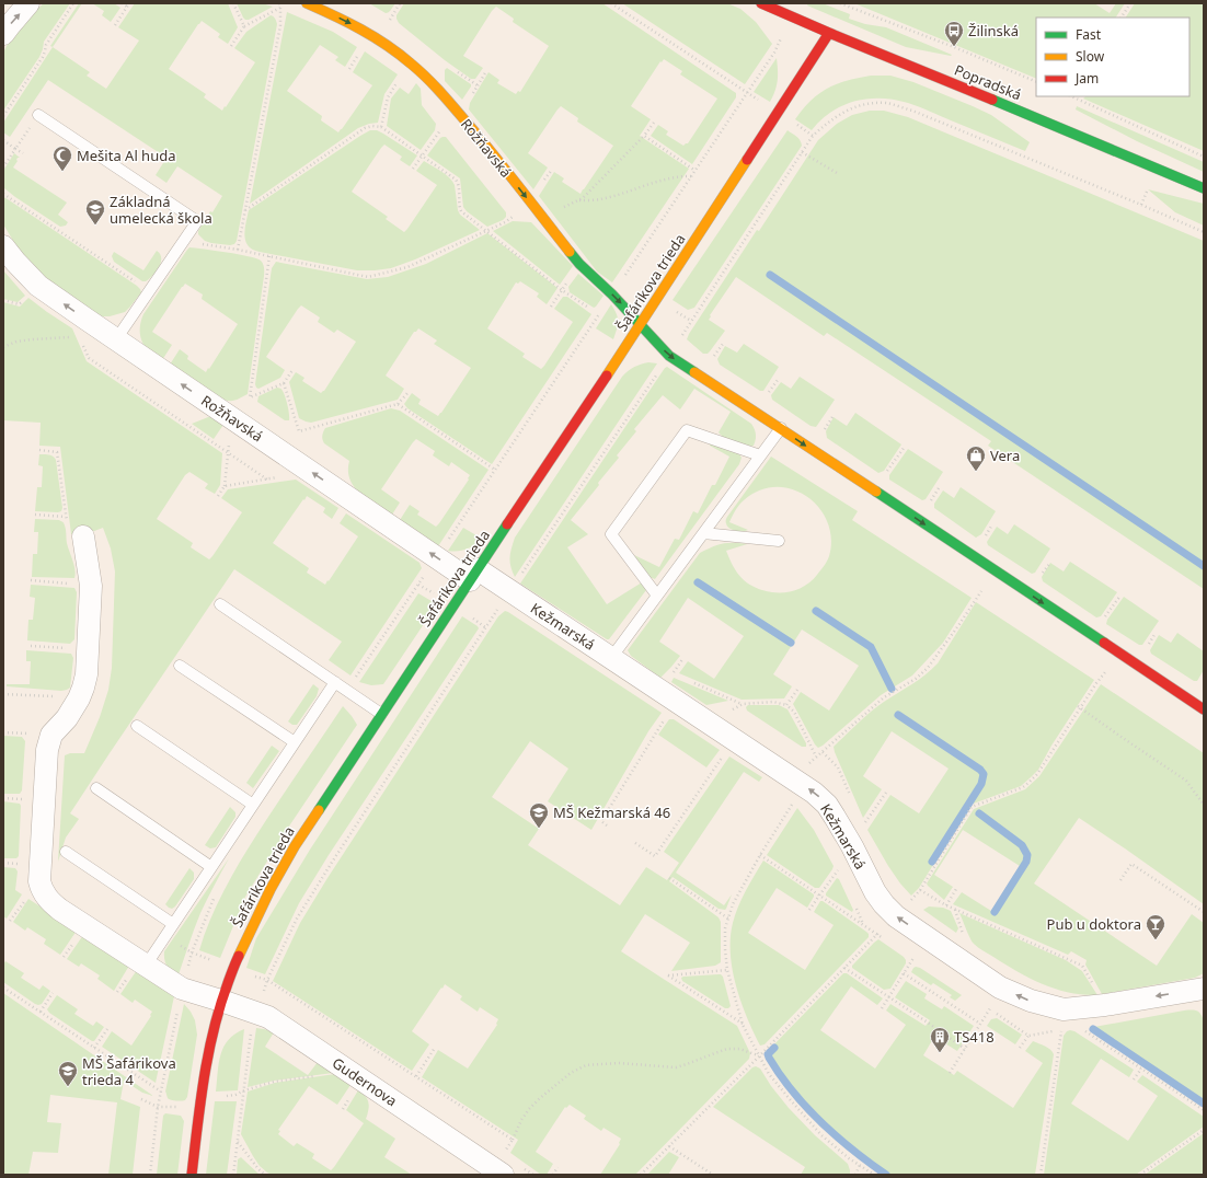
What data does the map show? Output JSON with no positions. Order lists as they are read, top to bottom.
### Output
{
  "streets": {
    "street": [
      "Popradská",
      "Rožňavská",
      "Šafárikova trieda",
      "Kežmarská",
      "Gudernova"
    ]
  },
  "crossings": [
    ["Popradská", "Šafárikova trieda"],
    ["Rožňavská", "Šafárikova trieda"],
    ["Rožňavská", "Kežmarská"],
    ["Šafárikova trieda", "Kežmarská"],
    ["Šafárikova trieda", "Gudernova"]
  ],
  "one_way": ["Kežmarská"],
  "places": {
    "bus stop": ["Žilinská"],
    "mosque": ["Mešita Al huda"],
    "school or university": ["Základná umelecká škola", "MŠ Kežmarská 46", "MŠ Šafárikova trieda 4"],
    "shop": ["Vera"],
    "bar": ["Pub u doktora"],
    "building": ["TS418"]
  },
  "legend": ["Fast", "Slow", "Jam"]
}
